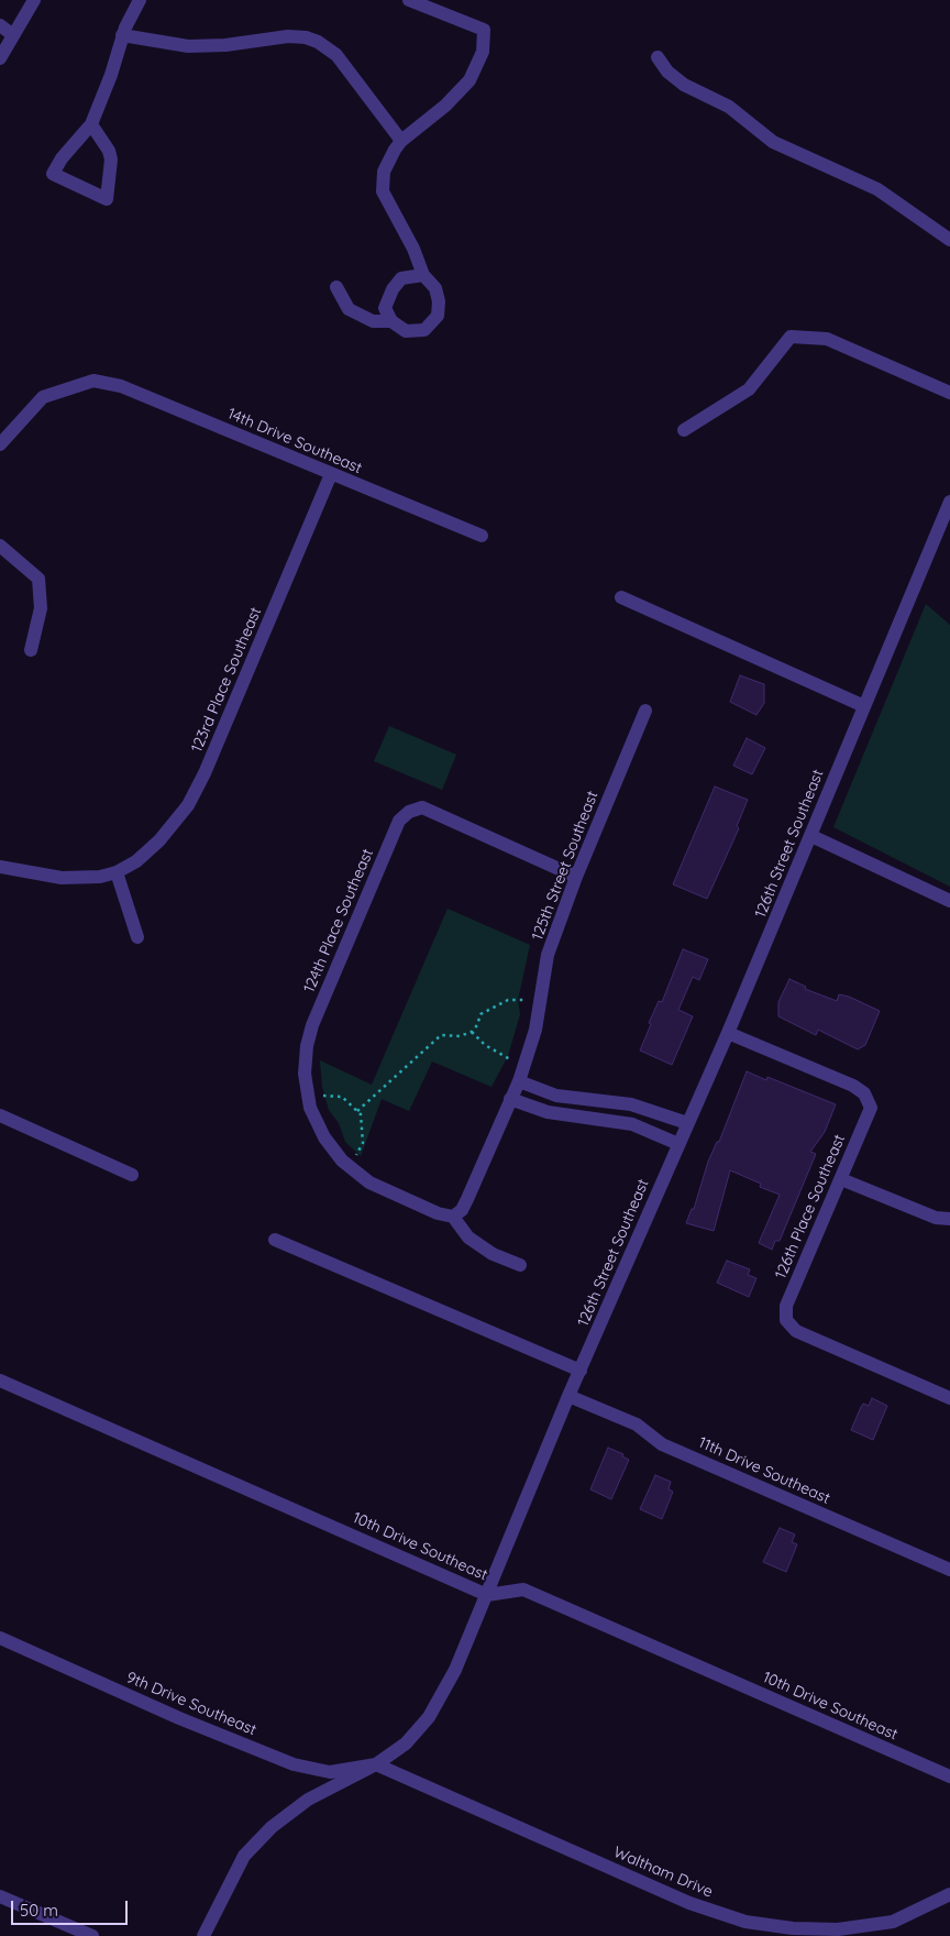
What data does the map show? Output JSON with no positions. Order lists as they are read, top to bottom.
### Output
{
  "streets": {
    "street": [
      "14th Drive Southeast",
      "123rd Place Southeast",
      "126th Street Southeast",
      "125th Street Southeast",
      "124th Place Southeast",
      "126th Place Southeast",
      "11th Drive Southeast",
      "10th Drive Southeast",
      "9th Drive Southeast",
      "Waltham Drive"
    ]
  },
  "crossings": [
    ["14th Drive Southeast", "123rd Place Southeast"],
    ["126th Street Southeast", "126th Place Southeast"],
    ["126th Street Southeast", "11th Drive Southeast"],
    ["126th Street Southeast", "10th Drive Southeast"],
    ["126th Street Southeast", "9th Drive Southeast"],
    ["126th Street Southeast", "Waltham Drive"],
    ["125th Street Southeast", "124th Place Southeast"],
    ["9th Drive Southeast", "Waltham Drive"]
  ],
  "scale_bar": "50 m"
}
